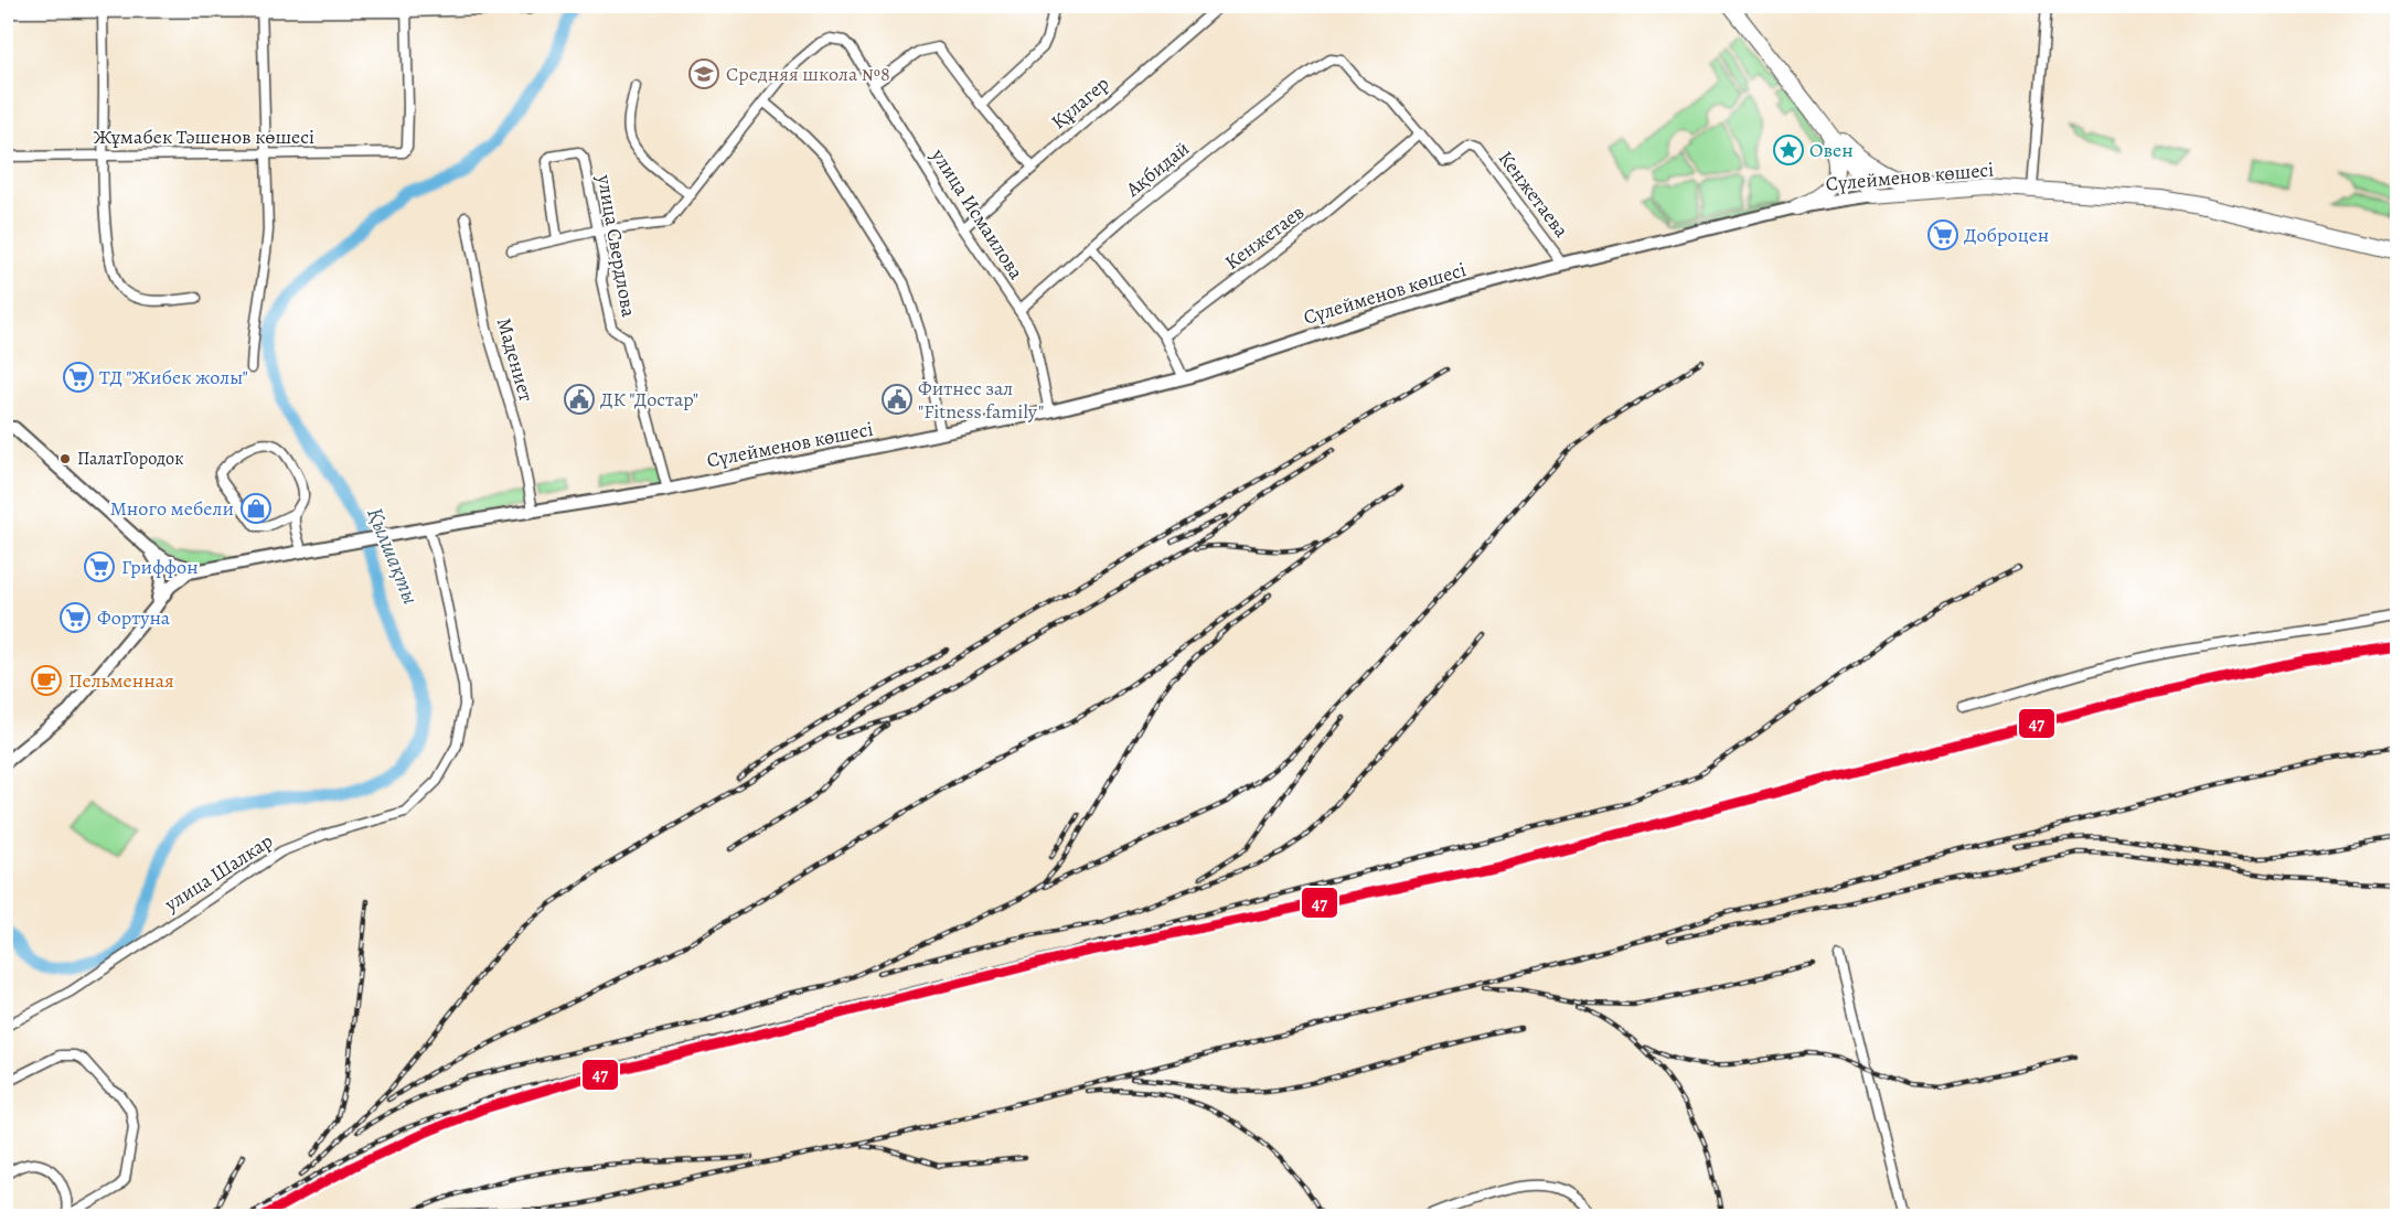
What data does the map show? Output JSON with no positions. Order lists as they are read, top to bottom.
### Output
{
  "streets": {
    "highway": ["Сүлейменов көшесі"],
    "street": [
      "Құлагер",
      "Жұмабек Тәшенов көшесі",
      "Ақбидай",
      "Кенжетаева",
      "улица Исмаилова",
      "Кенжетаев",
      "улица Свердлова",
      "Мадениет",
      "улица Шалкар"
    ]
  },
  "crossings": [
    ["Құлагер", "улица Исмаилова"],
    ["Ақбидай", "Кенжетаева"],
    ["Ақбидай", "улица Исмаилова"],
    ["Сүлейменов көшесі", "Кенжетаева"],
    ["Сүлейменов көшесі", "улица Исмаилова"],
    ["Сүлейменов көшесі", "улица Свердлова"],
    ["Сүлейменов көшесі", "Мадениет"],
    ["Сүлейменов көшесі", "улица Шалкар"],
    ["Кенжетаева", "Кенжетаев"]
  ],
  "water": ["Қылшақты"],
  "places": {
    "school or university": ["Средняя школа №8"],
    "place": ["Овен"],
    "supermarket": [
      "Доброцен",
      "ТД \"Жибек жолы\"",
      "Гриффон",
      "Фортуна"
    ],
    "public building": ["ДК \"Достар\"", "Фитнес зал \"Fitness family\""],
    "other": ["ПалатГородок"],
    "shop": ["Много мебели"],
    "cafe": ["Пельменная"]
  },
  "lines": ["transit line 47"]
}
